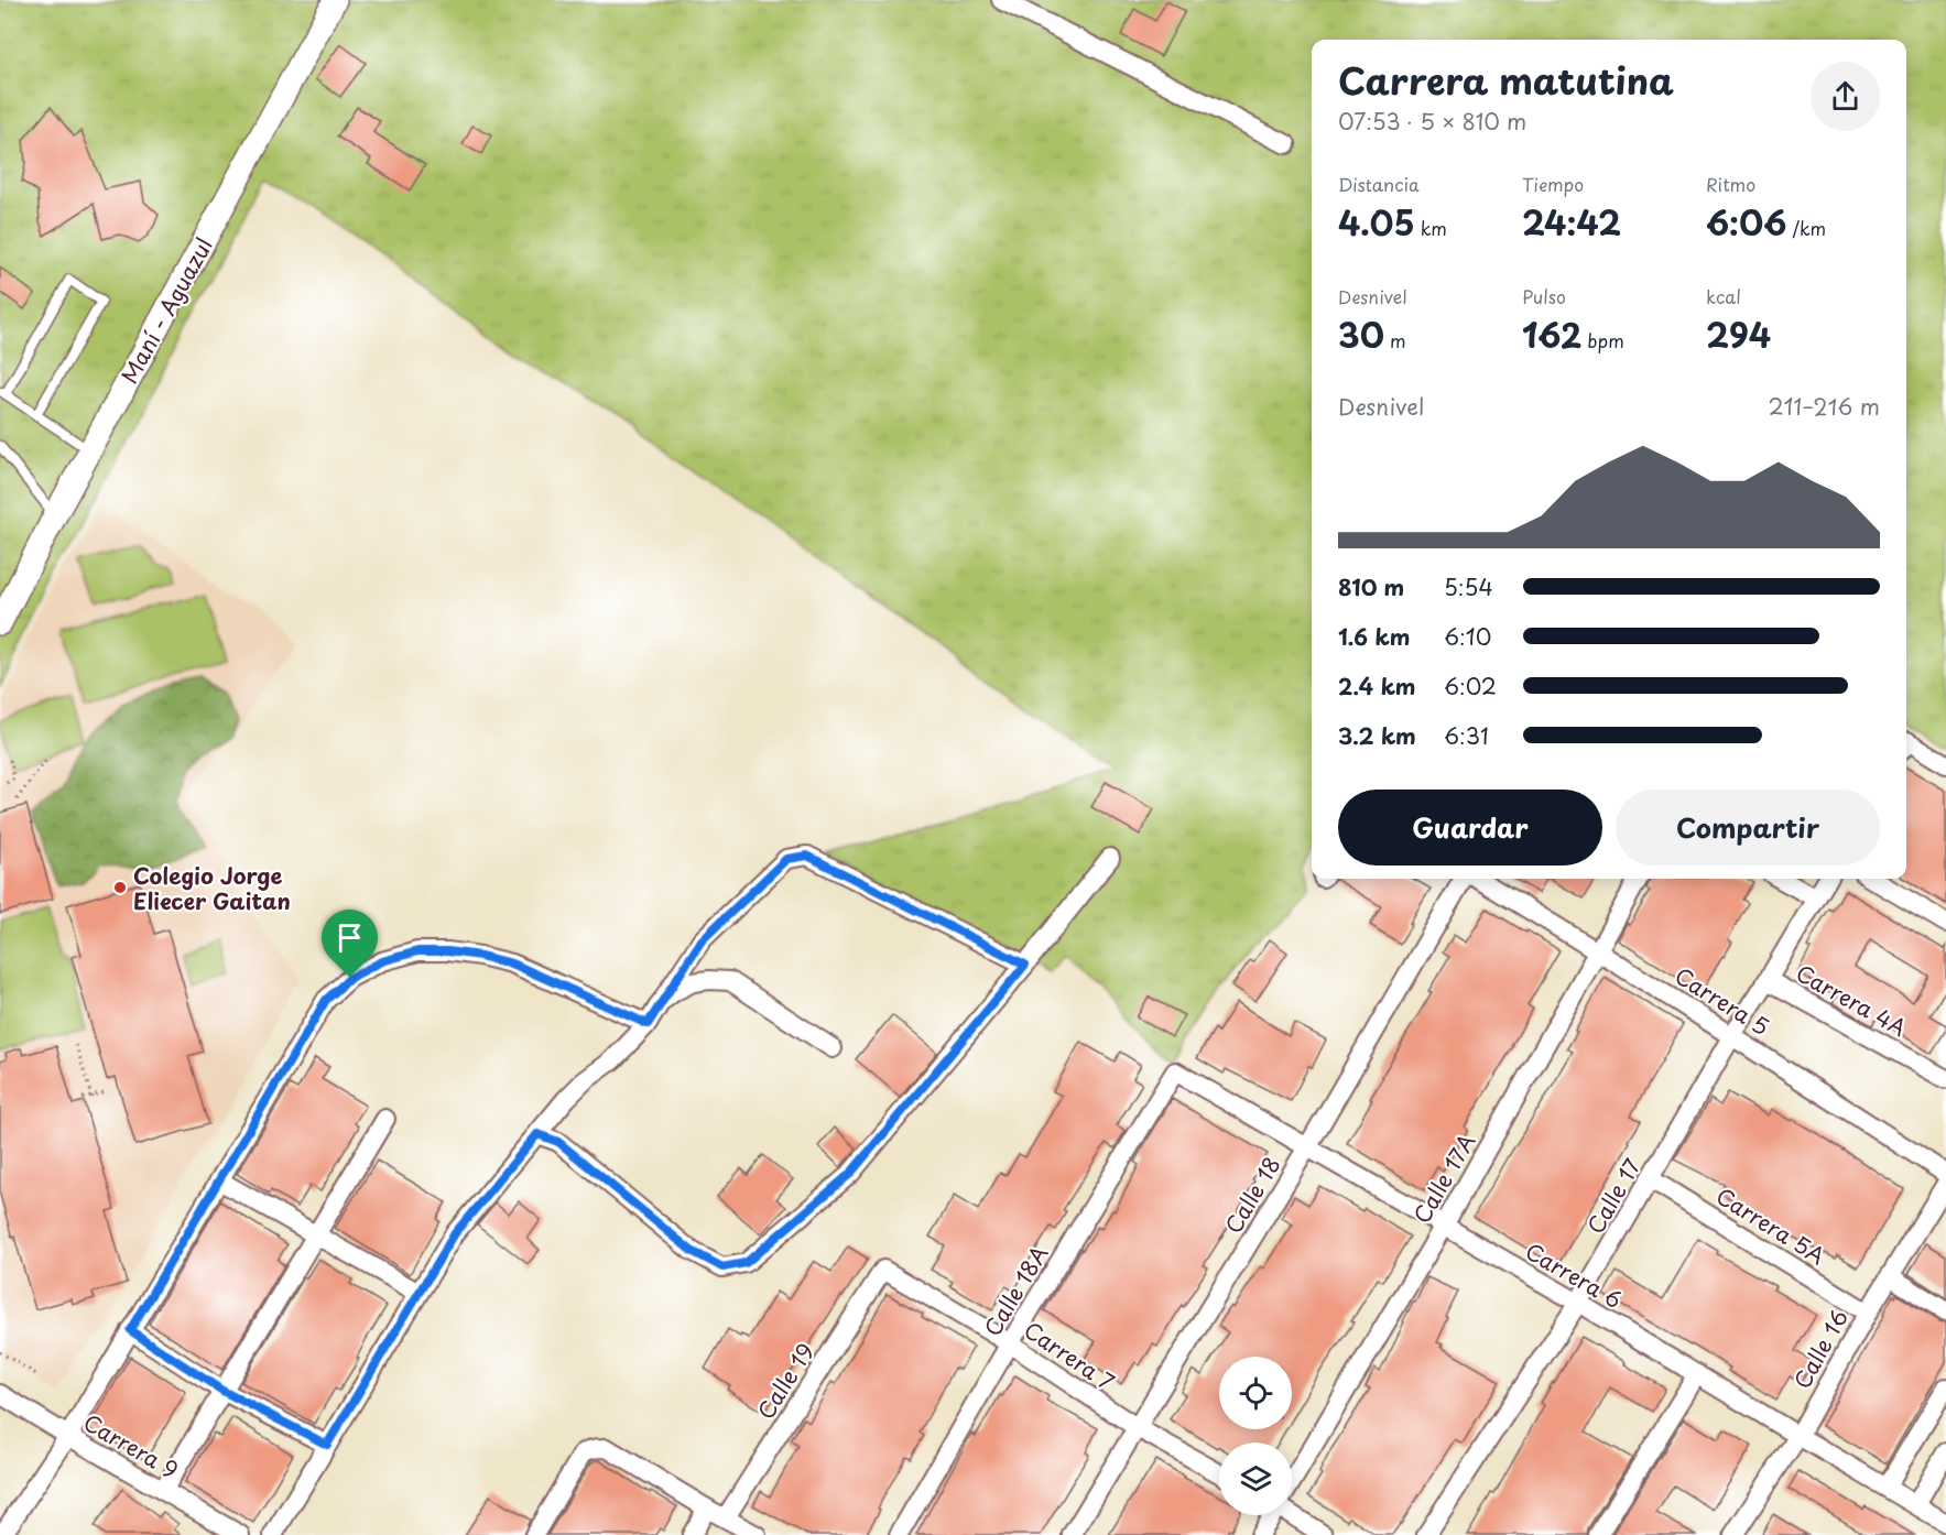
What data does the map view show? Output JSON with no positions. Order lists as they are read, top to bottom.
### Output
{
  "streets": {
    "street": [
      "Maní - Aguazul",
      "Carrera 4A",
      "Carrera 5",
      "Calle 17A",
      "Calle 18",
      "Calle 17",
      "Carrera 5A",
      "Carrera 6",
      "Calle 18A",
      "Calle 16",
      "Carrera 7",
      "Calle 19",
      "Carrera 9"
    ]
  },
  "crossings": [
    ["Carrera 4A", "Calle 17"],
    ["Carrera 5", "Calle 17A"],
    ["Carrera 5", "Calle 17"],
    ["Calle 17A", "Carrera 6"],
    ["Calle 18", "Carrera 6"],
    ["Calle 18", "Carrera 7"],
    ["Calle 17", "Carrera 5A"],
    ["Calle 17", "Carrera 6"],
    ["Carrera 5A", "Calle 16"],
    ["Carrera 6", "Calle 18A"],
    ["Carrera 6", "Calle 16"],
    ["Calle 18A", "Carrera 7"],
    ["Carrera 7", "Calle 19"]
  ],
  "places": ["Colegio Jorge Eliecer Gaitan"],
  "page": {
    "heading": ["Carrera matutina", "07:53 · 5 × 810 m"],
    "stats": [
      ["Distancia", "4.05 km"],
      ["Tiempo", "24:42"],
      ["Ritmo", "6:06 /km"],
      ["Desnivel", "30 m"],
      ["Pulso", "162 bpm"],
      ["kcal", "294"]
    ],
    "chart": ["Desnivel", "211–216 m"],
    "list": [
      {
        "name": "810 m",
        "note": "5:54"
      },
      {
        "name": "1.6 km",
        "note": "6:10"
      },
      {
        "name": "2.4 km",
        "note": "6:02"
      },
      {
        "name": "3.2 km",
        "note": "6:31"
      }
    ],
    "buttons": ["Guardar", "Compartir"]
  }
}
